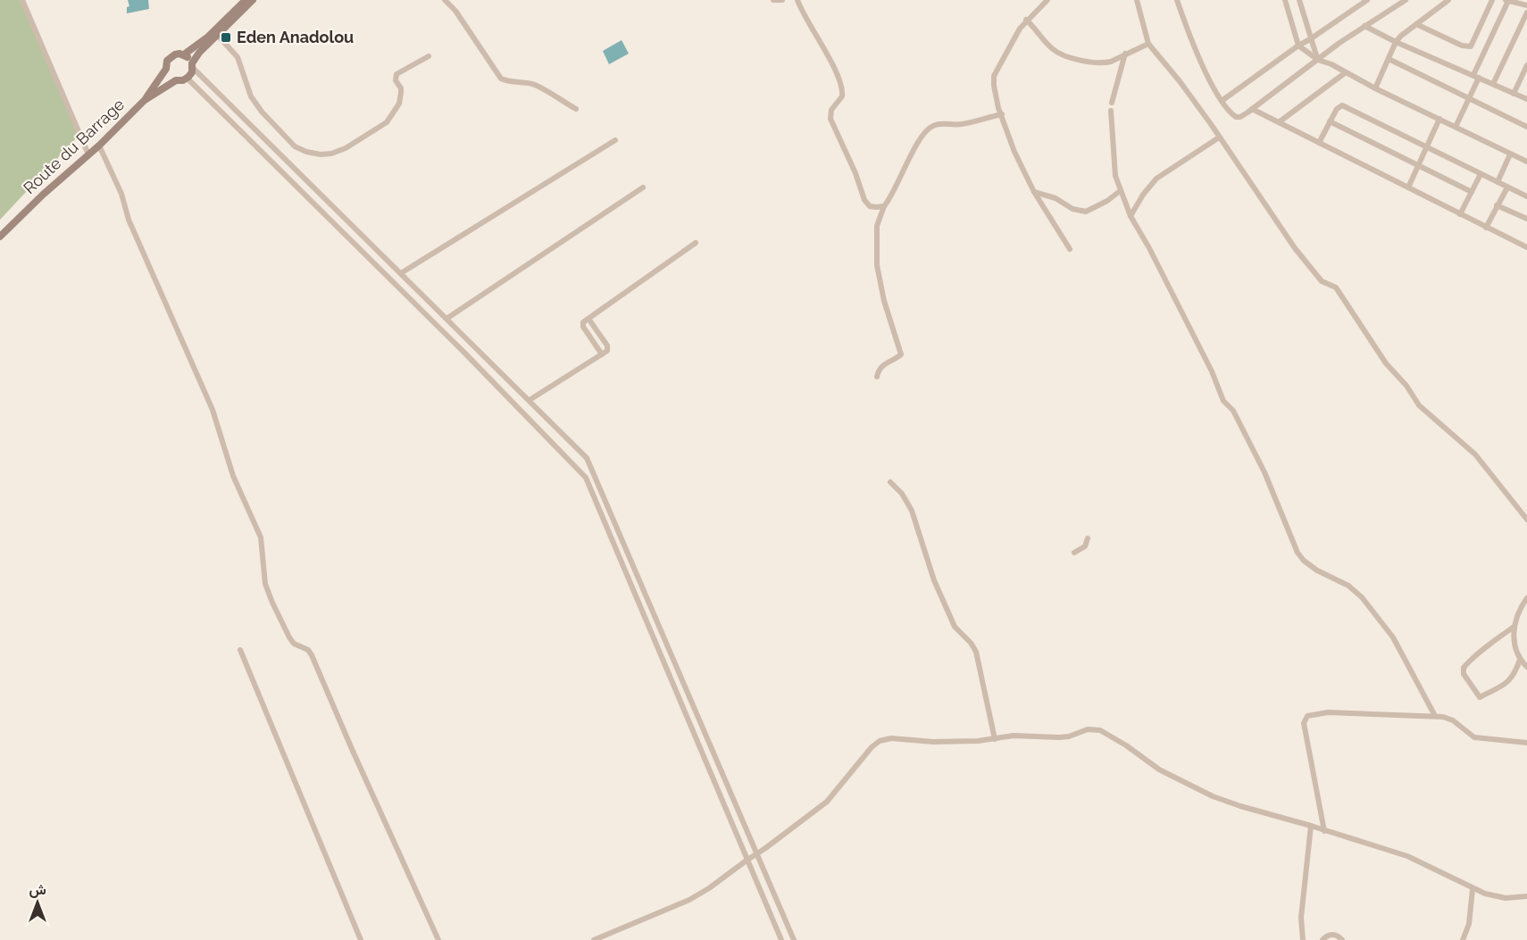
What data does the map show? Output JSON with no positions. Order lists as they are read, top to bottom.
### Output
{
  "streets": {
    "main road": ["Route du Barrage"]
  },
  "places": {
    "transit": ["Eden Anadolou"]
  },
  "north": "top"
}
